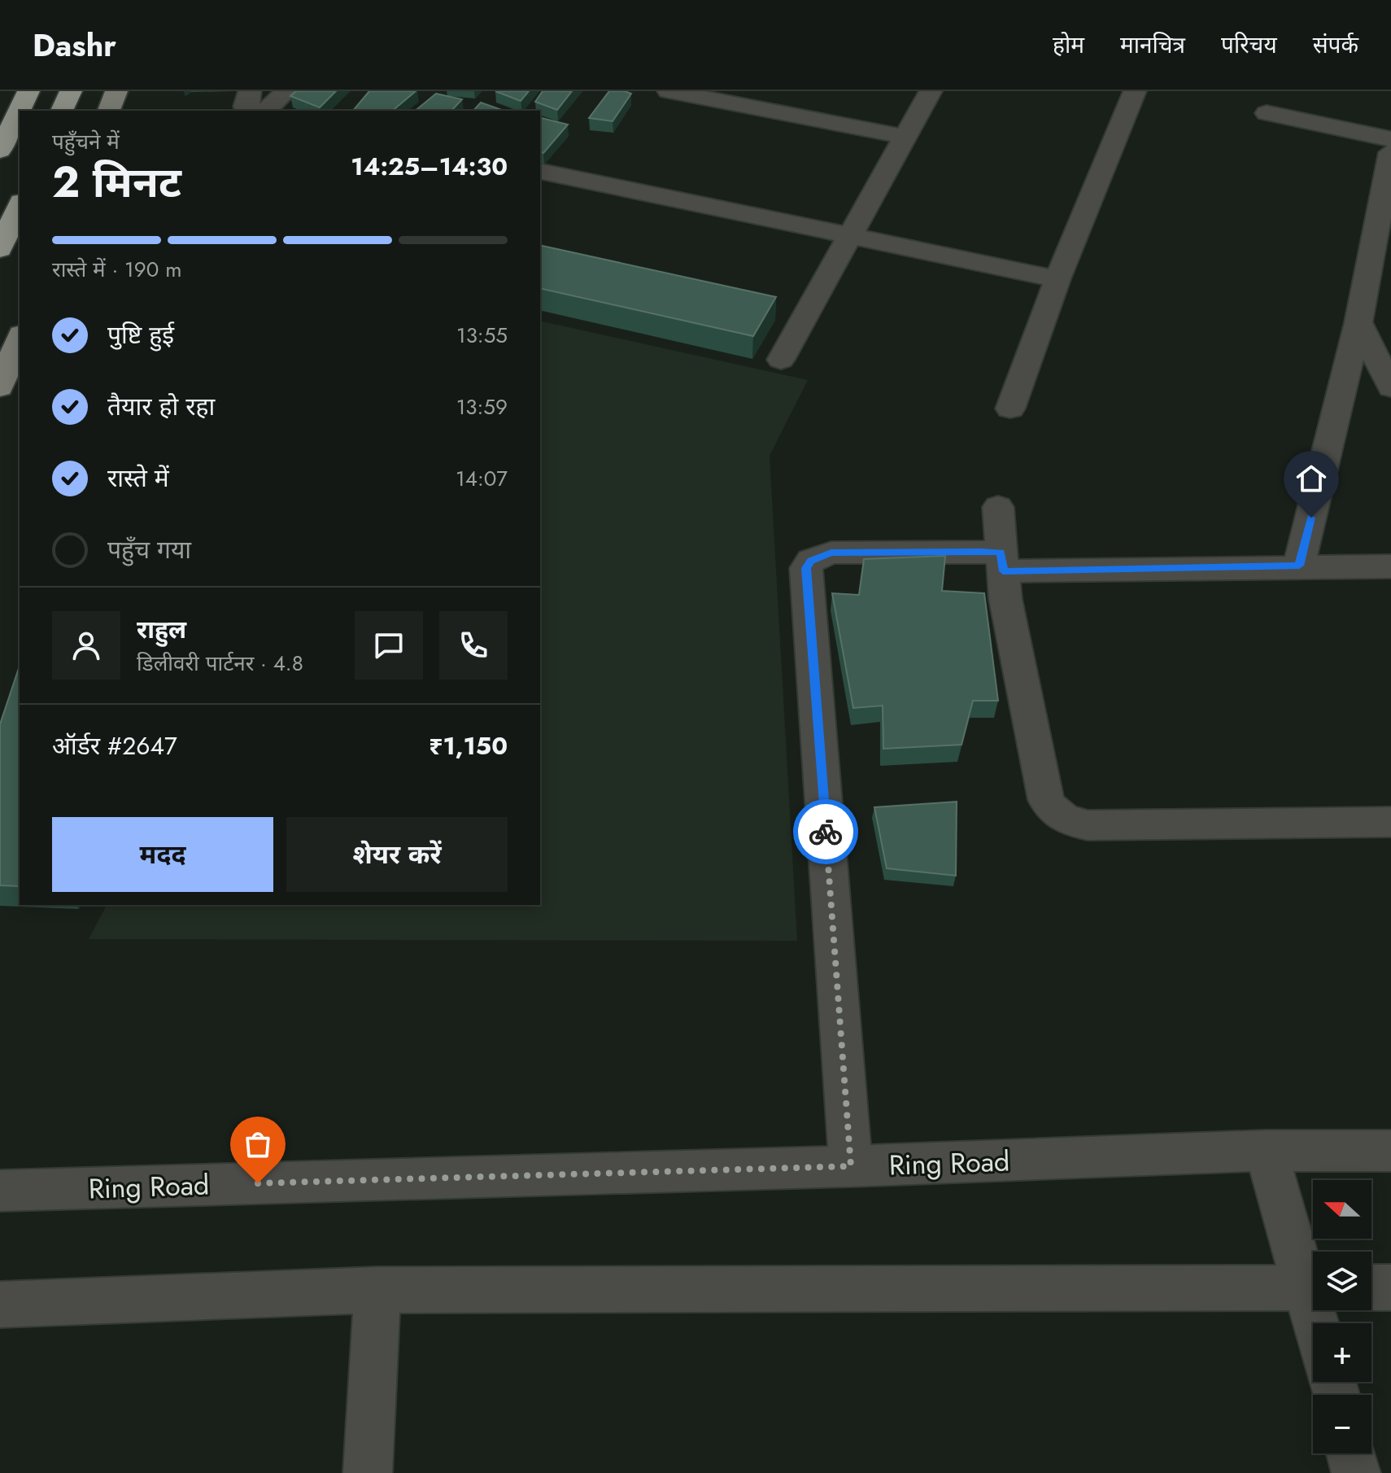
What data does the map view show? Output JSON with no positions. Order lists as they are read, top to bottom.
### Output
{
  "streets": {
    "street": ["Ring Road"]
  },
  "north": "left",
  "page": {
    "header": "Dashr",
    "nav": [
      "होम",
      "मानचित्र",
      "परिचय",
      "संपर्क"
    ],
    "heading": ["2 मिनट", "पहुँचने में", "14:25–14:30"],
    "panel": [
      "राहुल",
      "डिलीवरी पार्टनर · 4.8",
      "ऑर्डर #2647",
      "₹1,150"
    ],
    "bar": "रास्ते में · 190 m",
    "list": [
      ["पुष्टि हुई", "13:55"],
      ["तैयार हो रहा", "13:59"],
      ["रास्ते में", "14:07"],
      "पहुँच गया"
    ],
    "buttons": ["मदद", "शेयर करें"],
    "map_buttons": ["+", "−"]
  }
}
